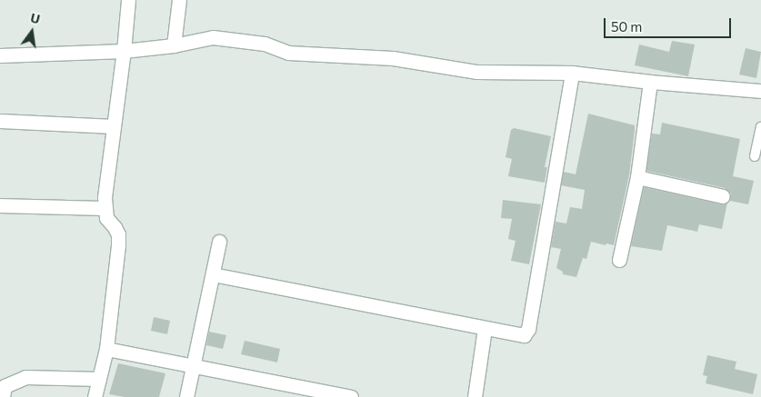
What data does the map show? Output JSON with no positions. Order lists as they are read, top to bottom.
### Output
{
  "scale_bar": "50 m",
  "north": "top"
}
